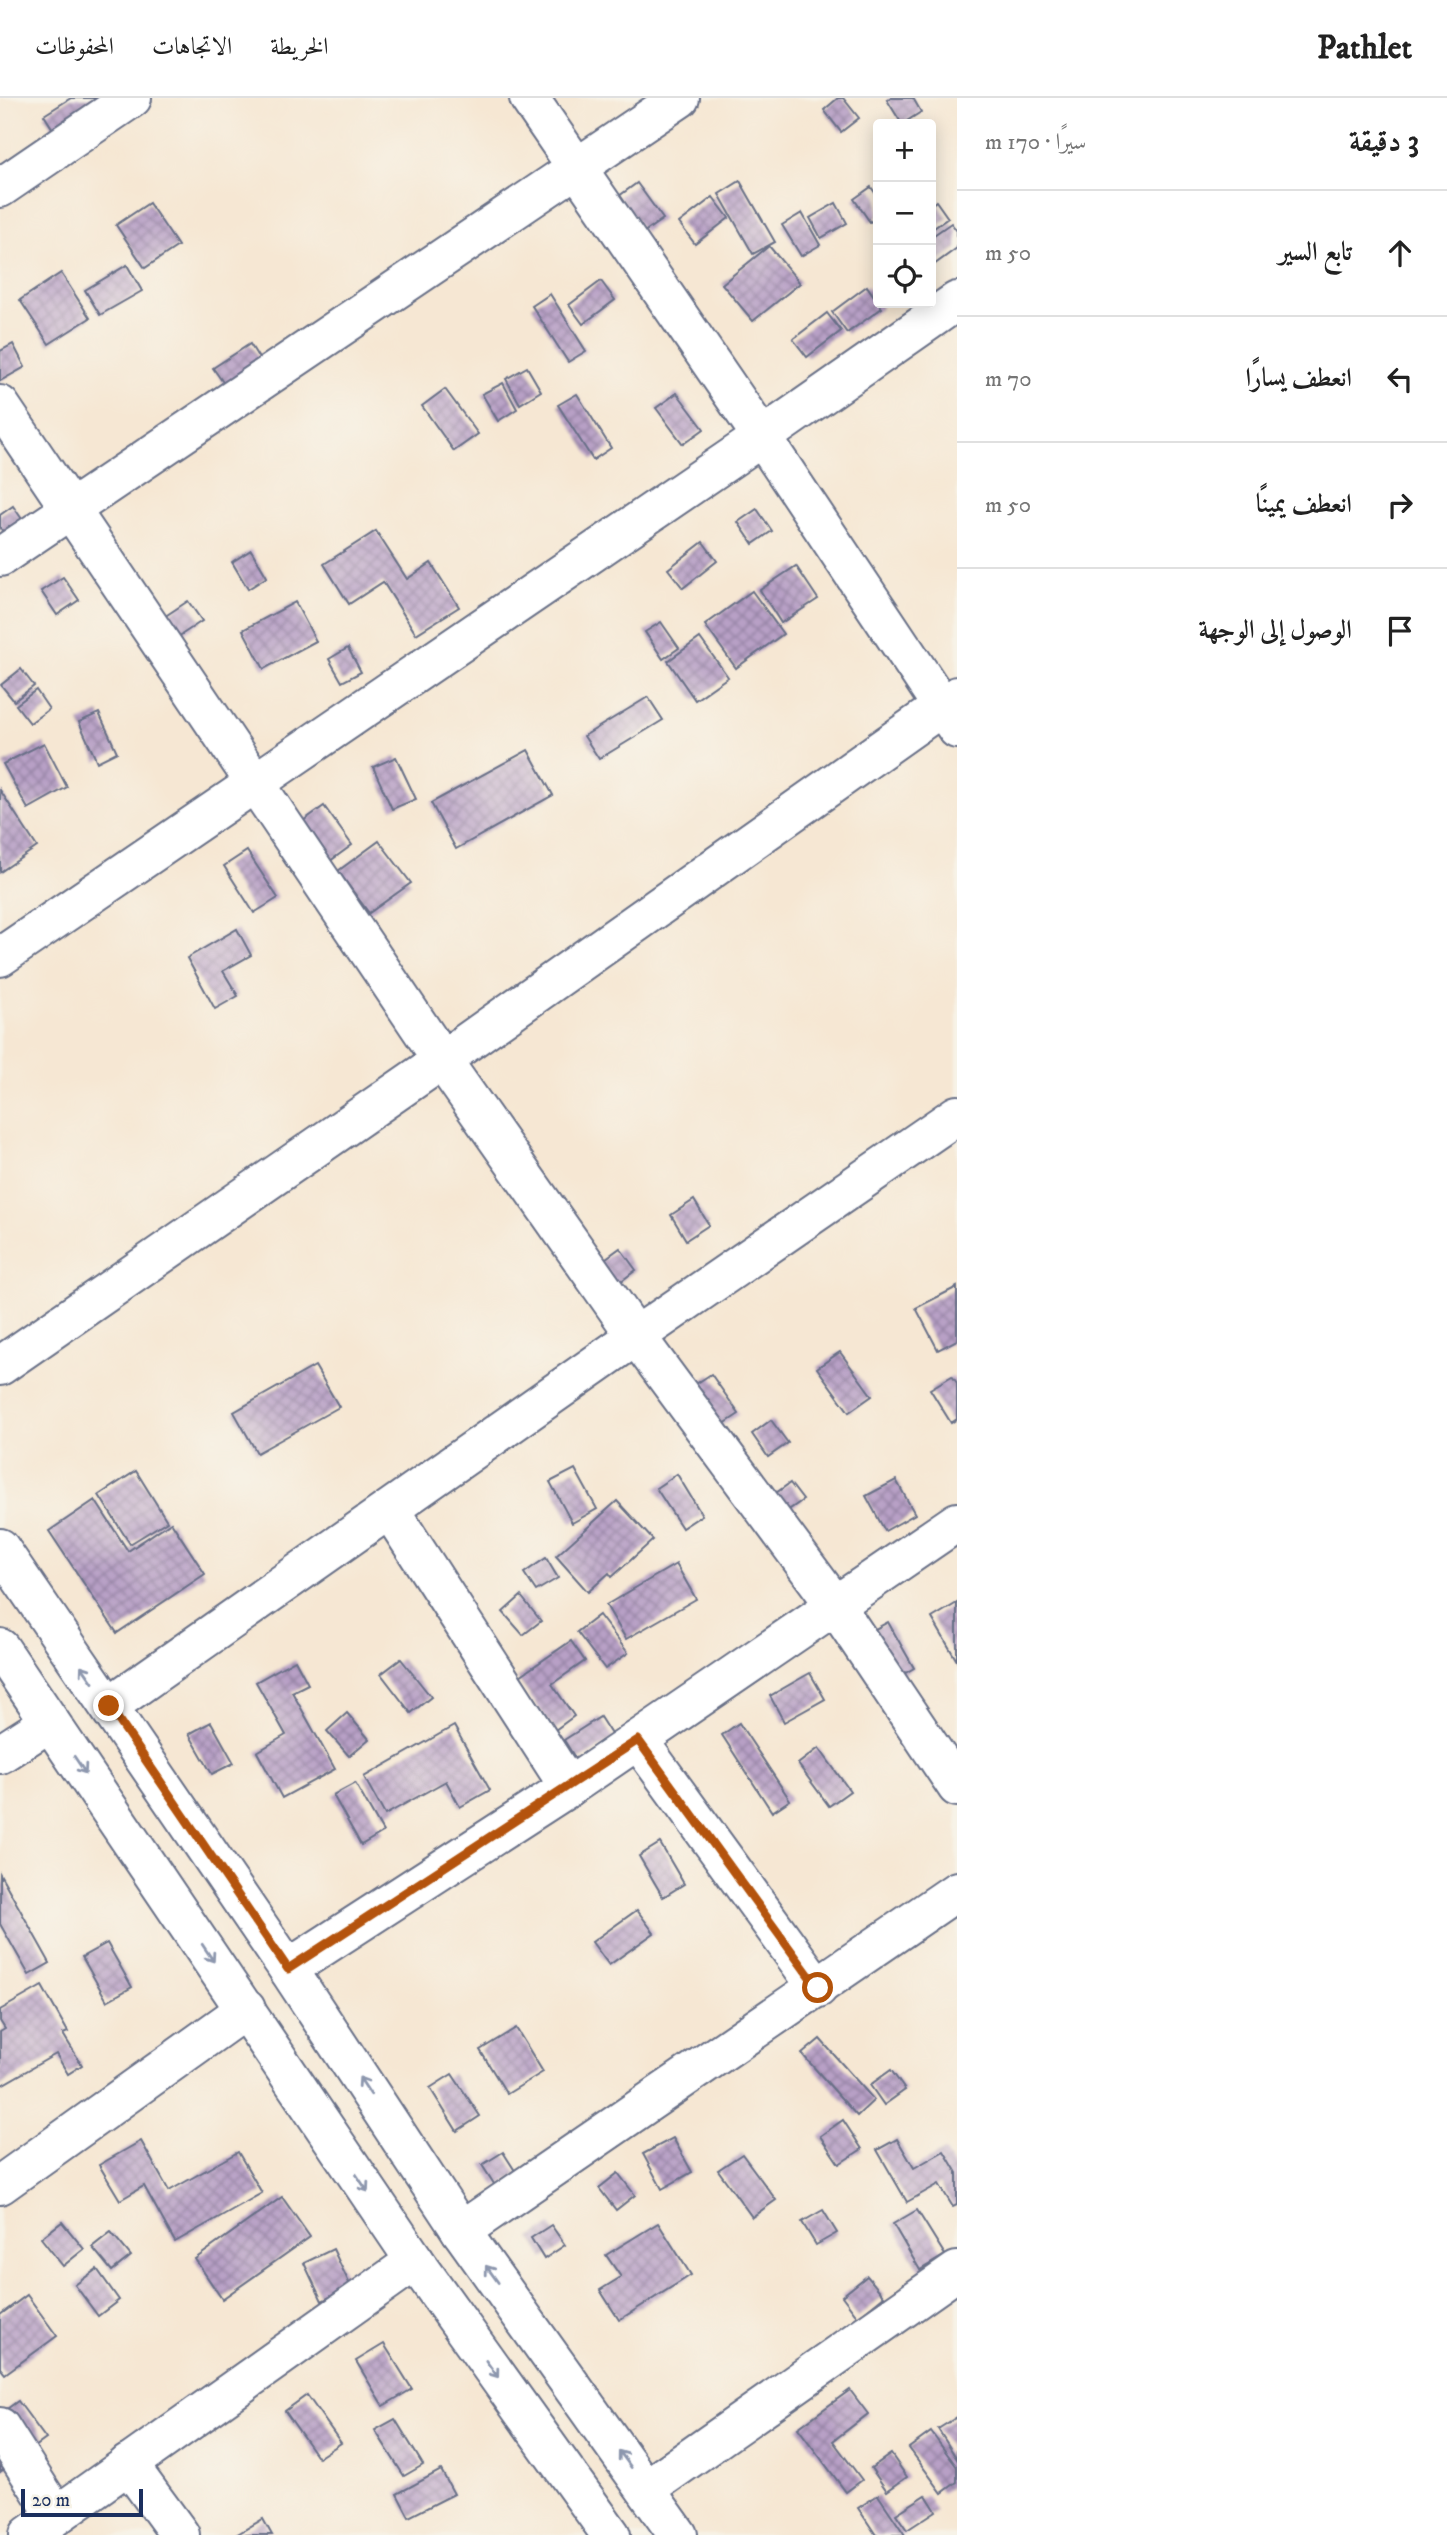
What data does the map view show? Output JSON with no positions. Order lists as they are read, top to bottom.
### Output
{
  "scale_bar": "20 m",
  "page": {
    "header": "Pathlet",
    "nav": ["الخريطة", "الاتجاهات", "المحفوظات"],
    "heading": ["3 دقيقة", "سيرًا · 170 m"],
    "map_buttons": ["+", "−"],
    "list": [
      ["تابع السير", "50 m"],
      ["انعطف يسارًا", "70 m"],
      ["انعطف يمينًا", "50 m"],
      "الوصول إلى الوجهة"
    ],
    "scale": "20 m"
  }
}
